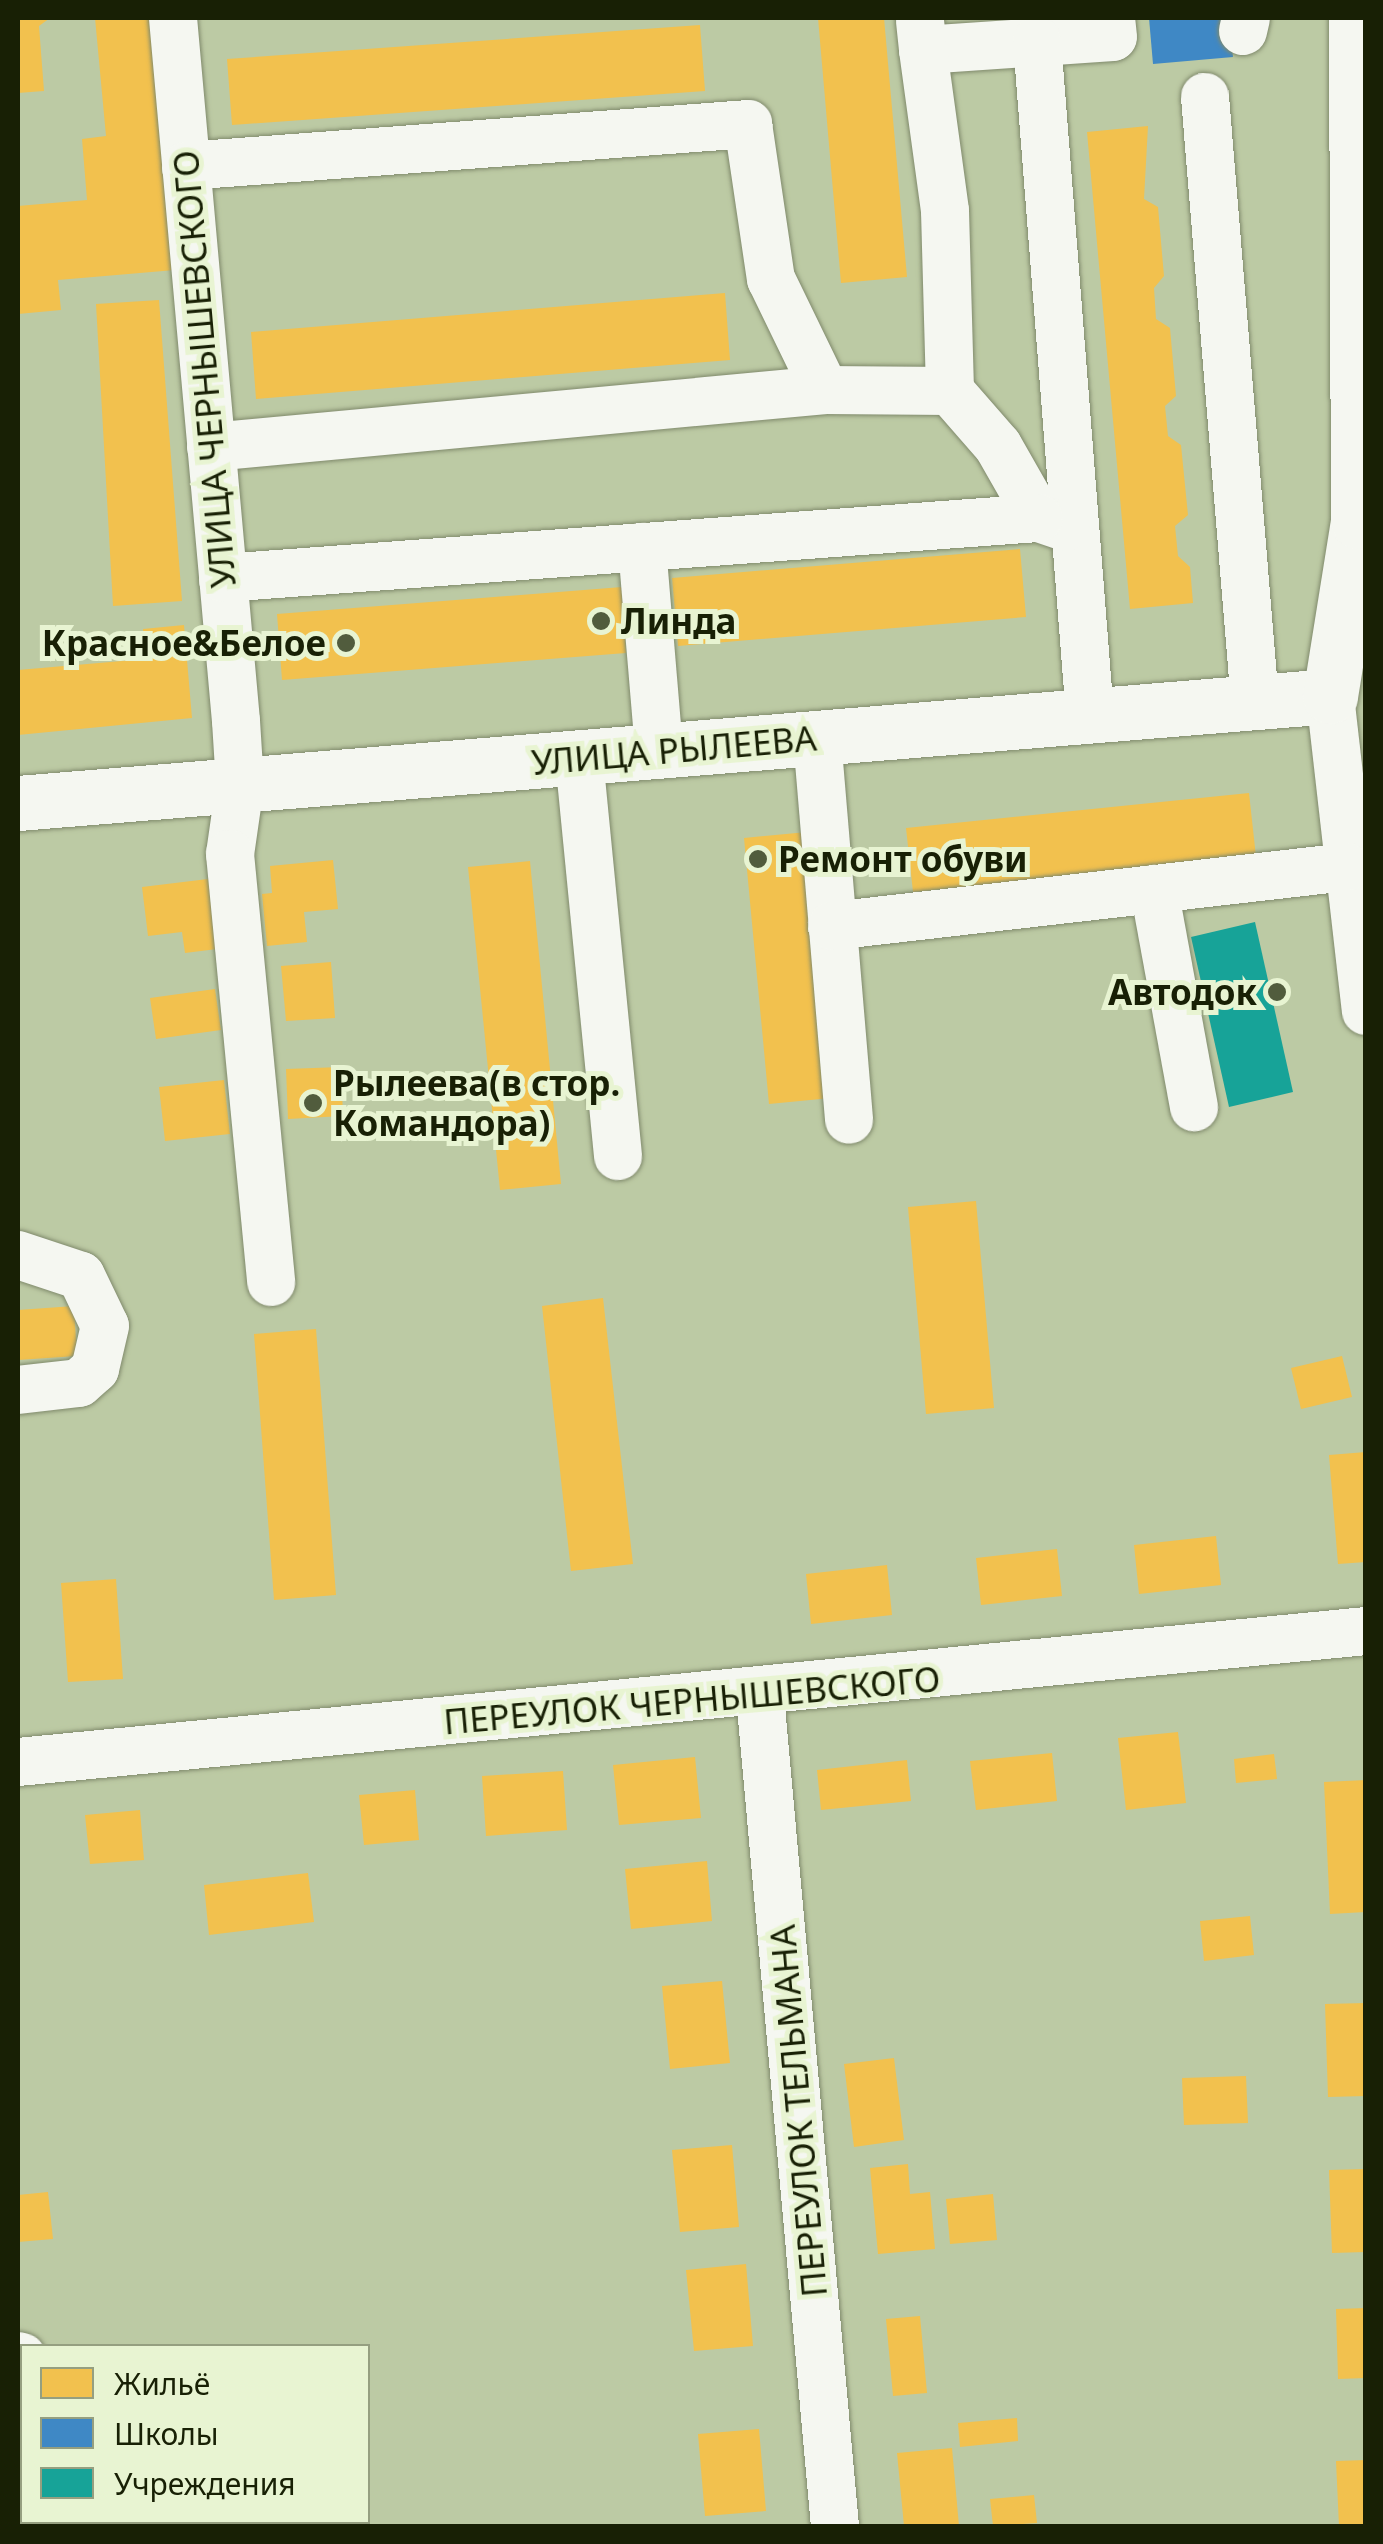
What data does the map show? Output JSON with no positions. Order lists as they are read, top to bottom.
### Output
{
  "streets": {
    "main road": ["УЛИЦА РЫЛЕЕВА"],
    "street": ["УЛИЦА ЧЕРНЫШЕВСКОГО", "ПЕРЕУЛОК ЧЕРНЫШЕВСКОГО", "ПЕРЕУЛОК ТЕЛЬМАНА"]
  },
  "crossings": [
    ["УЛИЦА ЧЕРНЫШЕВСКОГО", "УЛИЦА РЫЛЕЕВА"],
    ["ПЕРЕУЛОК ЧЕРНЫШЕВСКОГО", "ПЕРЕУЛОК ТЕЛЬМАНА"]
  ],
  "places": [
    "Линда",
    "Красное&Белое",
    "Ремонт обуви",
    "Автодок",
    "Рылеева(в стор. Командора)"
  ],
  "legend": ["Жильё", "Школы", "Учреждения"]
}
